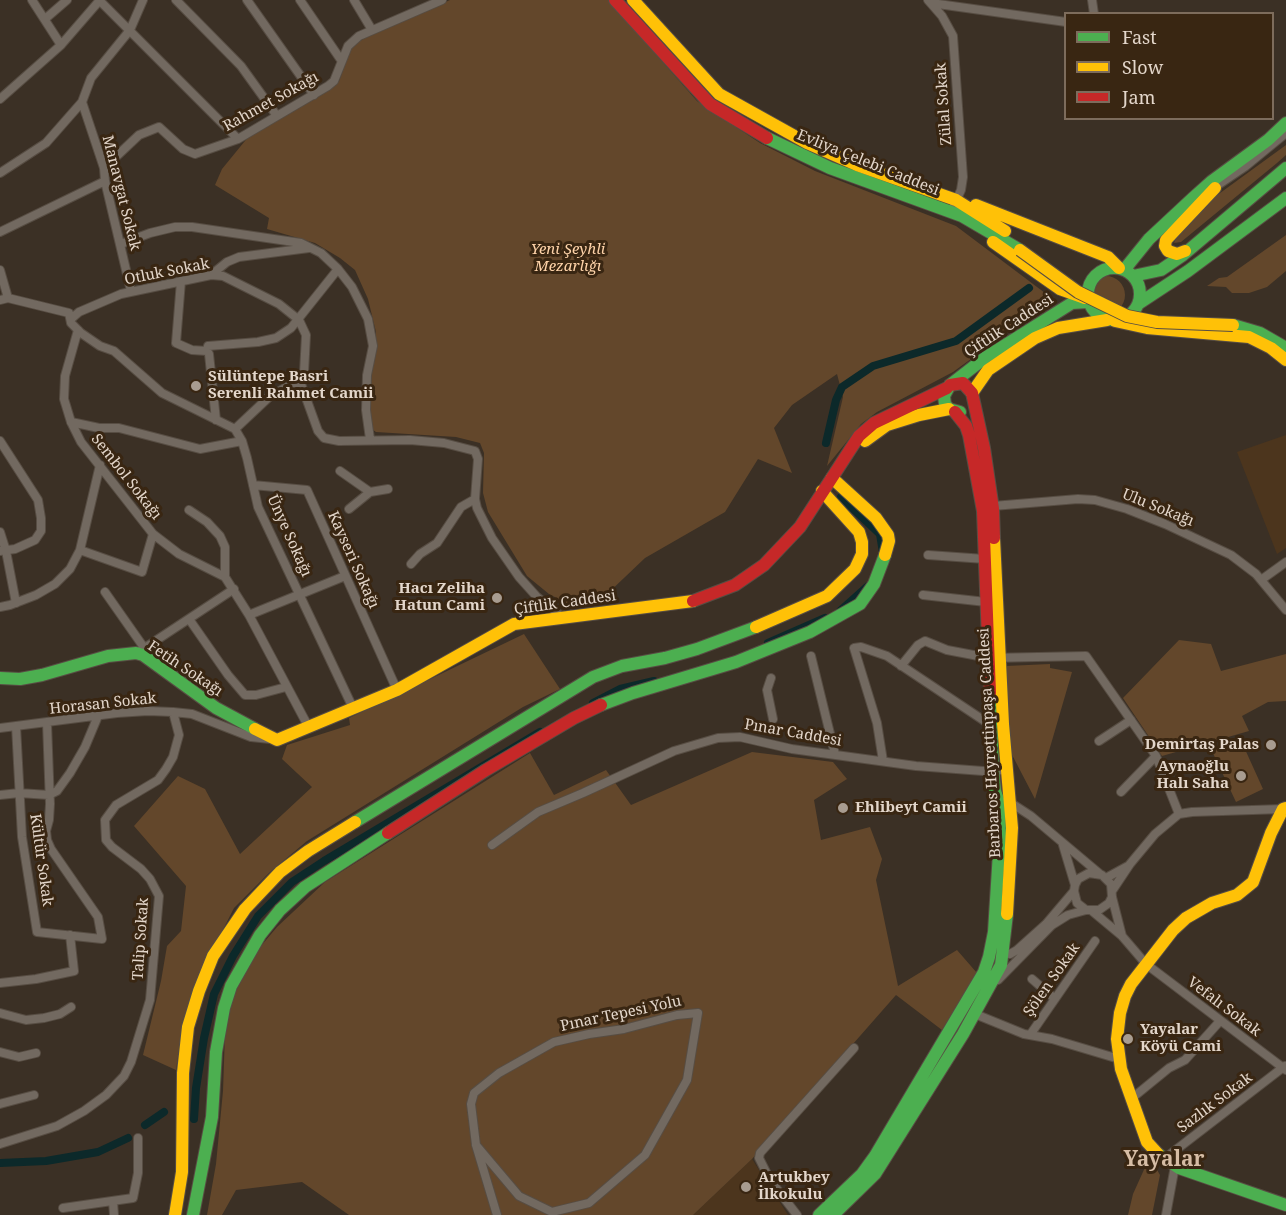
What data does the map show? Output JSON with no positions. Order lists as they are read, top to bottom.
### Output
{
  "streets": {
    "street": [
      "Rahmet Sokağı",
      "Zülal Sokak",
      "Evliya Çelebi Caddesi",
      "Manavgat Sokak",
      "Otluk Sokak",
      "Çiftlik Caddesi",
      "Sembol Sokağı",
      "Ulu Sokağı",
      "Ünye Sokağı",
      "Kayseri Sokağı",
      "Fetih Sokağı",
      "Horasan Sokak",
      "Pınar Caddesi",
      "Barbaros Hayrettinpaşa Caddesi",
      "Kültür Sokak",
      "Talip Sokak",
      "Şölen Sokak",
      "Vefalı Sokak",
      "Pınar Tepesi Yolu",
      "Sazlık Sokak"
    ]
  },
  "crossings": [
    ["Rahmet Sokağı", "Manavgat Sokak"],
    ["Zülal Sokak", "Evliya Çelebi Caddesi"],
    ["Evliya Çelebi Caddesi", "Çiftlik Caddesi"],
    ["Manavgat Sokak", "Otluk Sokak"],
    ["Otluk Sokak", "Ünye Sokağı"],
    ["Çiftlik Caddesi", "Sembol Sokağı"],
    ["Çiftlik Caddesi", "Ünye Sokağı"],
    ["Çiftlik Caddesi", "Kayseri Sokağı"],
    ["Çiftlik Caddesi", "Fetih Sokağı"],
    ["Çiftlik Caddesi", "Horasan Sokak"],
    ["Çiftlik Caddesi", "Barbaros Hayrettinpaşa Caddesi"],
    ["Sembol Sokağı", "Ünye Sokağı"],
    ["Ulu Sokağı", "Barbaros Hayrettinpaşa Caddesi"],
    ["Ünye Sokağı", "Kayseri Sokağı"],
    ["Fetih Sokağı", "Horasan Sokak"],
    ["Horasan Sokak", "Kültür Sokak"],
    ["Horasan Sokak", "Talip Sokak"],
    ["Pınar Caddesi", "Barbaros Hayrettinpaşa Caddesi"],
    ["Barbaros Hayrettinpaşa Caddesi", "Şölen Sokak"],
    ["Vefalı Sokak", "Sazlık Sokak"]
  ],
  "districts": ["Yayalar"],
  "parks": ["Yeni Şeyhli Mezarlığı"],
  "places": [
    "Sülüntepe Basri Serenli Rahmet Camii",
    "Hacı Zeliha Hatun Cami",
    "Demirtaş Palas",
    "Aynaoğlu Halı Saha",
    "Ehlibeyt Camii",
    "Yayalar Köyü Cami",
    "Artukbey İlkokulu"
  ],
  "legend": ["Fast", "Slow", "Jam"]
}
